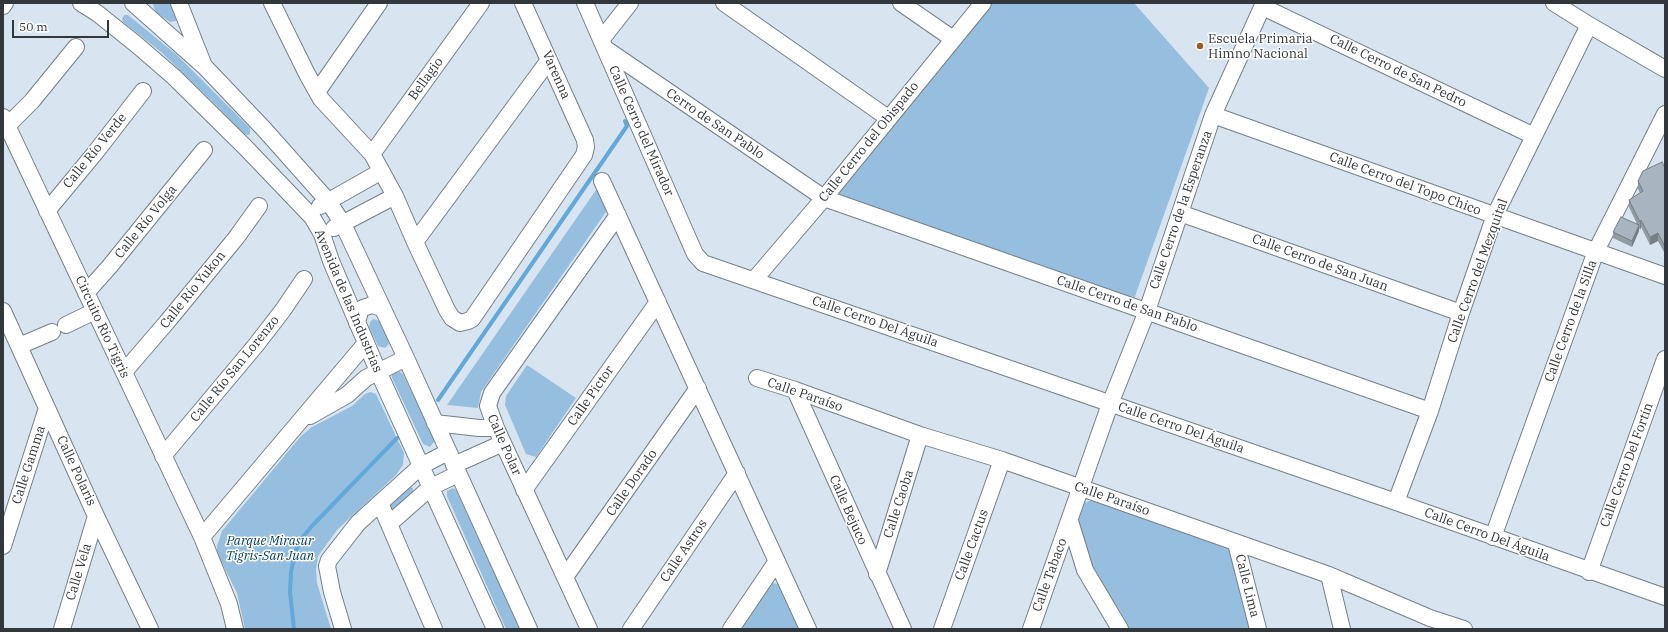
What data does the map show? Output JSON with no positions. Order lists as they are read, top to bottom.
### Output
{
  "streets": {
    "street": [
      "Calle Cerro de San Pedro",
      "Varenna",
      "Bellagio",
      "Cerro de San Pablo",
      "Calle Cerro del Mirador",
      "Calle Cerro del Obispado",
      "Calle Río Verde",
      "Calle Cerro del Topo Chico",
      "Calle Cerro de la Esperanza",
      "Calle Río Volga",
      "Calle Cerro de San Juan",
      "Calle Cerro del Mezquital",
      "Calle Río Yukon",
      "Avenida de las Industrias",
      "Calle Cerro de San Pablo",
      "Calle Cerro de la Silla",
      "Calle Cerro Del Águila",
      "Circuito Río Tigris",
      "Calle Río San Lorenzo",
      "Calle Paraíso",
      "Calle Pictor",
      "Calle Polar",
      "Calle Gamma",
      "Calle Cerro Del Fortín",
      "Calle Polaris",
      "Calle Dorado",
      "Calle Caoba",
      "Calle Bejuco",
      "Calle Cactus",
      "Calle Astros",
      "Calle Vela",
      "Calle Tabaco",
      "Calle Lima"
    ]
  },
  "crossings": [
    ["Calle Cerro de San Pedro", "Calle Cerro de la Esperanza"],
    ["Calle Cerro de San Pedro", "Calle Cerro del Mezquital"],
    ["Cerro de San Pablo", "Calle Cerro del Mirador"],
    ["Cerro de San Pablo", "Calle Cerro del Obispado"],
    ["Cerro de San Pablo", "Calle Cerro de San Pablo"],
    ["Calle Cerro del Mirador", "Calle Cerro Del Águila"],
    ["Calle Cerro del Obispado", "Calle Cerro de San Pablo"],
    ["Calle Cerro del Obispado", "Calle Cerro Del Águila"],
    ["Calle Río Verde", "Circuito Río Tigris"],
    ["Calle Cerro del Topo Chico", "Calle Cerro de la Esperanza"],
    ["Calle Cerro del Topo Chico", "Calle Cerro del Mezquital"],
    ["Calle Cerro del Topo Chico", "Calle Cerro de la Silla"],
    ["Calle Cerro de la Esperanza", "Calle Cerro de San Juan"],
    ["Calle Cerro de la Esperanza", "Calle Cerro de San Pablo"],
    ["Calle Cerro de la Esperanza", "Calle Cerro Del Águila"],
    ["Calle Cerro de la Esperanza", "Calle Paraíso"],
    ["Calle Cerro de la Esperanza", "Calle Tabaco"],
    ["Calle Río Volga", "Circuito Río Tigris"],
    ["Calle Cerro de San Juan", "Calle Cerro del Mezquital"],
    ["Calle Cerro del Mezquital", "Calle Cerro de San Pablo"],
    ["Calle Cerro del Mezquital", "Calle Cerro Del Águila"],
    ["Calle Río Yukon", "Circuito Río Tigris"],
    ["Calle Cerro de la Silla", "Calle Cerro Del Águila"],
    ["Calle Cerro Del Águila", "Calle Cerro Del Fortín"],
    ["Circuito Río Tigris", "Calle Río San Lorenzo"],
    ["Calle Paraíso", "Calle Caoba"],
    ["Calle Paraíso", "Calle Bejuco"],
    ["Calle Paraíso", "Calle Cactus"],
    ["Calle Paraíso", "Calle Tabaco"],
    ["Calle Paraíso", "Calle Lima"],
    ["Calle Pictor", "Calle Polar"],
    ["Calle Polar", "Calle Dorado"],
    ["Calle Gamma", "Calle Polaris"],
    ["Calle Polaris", "Calle Vela"],
    ["Calle Caoba", "Calle Bejuco"]
  ],
  "parks": ["Parque Mirasur Tigris-San Juan"],
  "places": ["Escuela Primaria Himno Nacional"],
  "scale_bar": "50 m"
}
